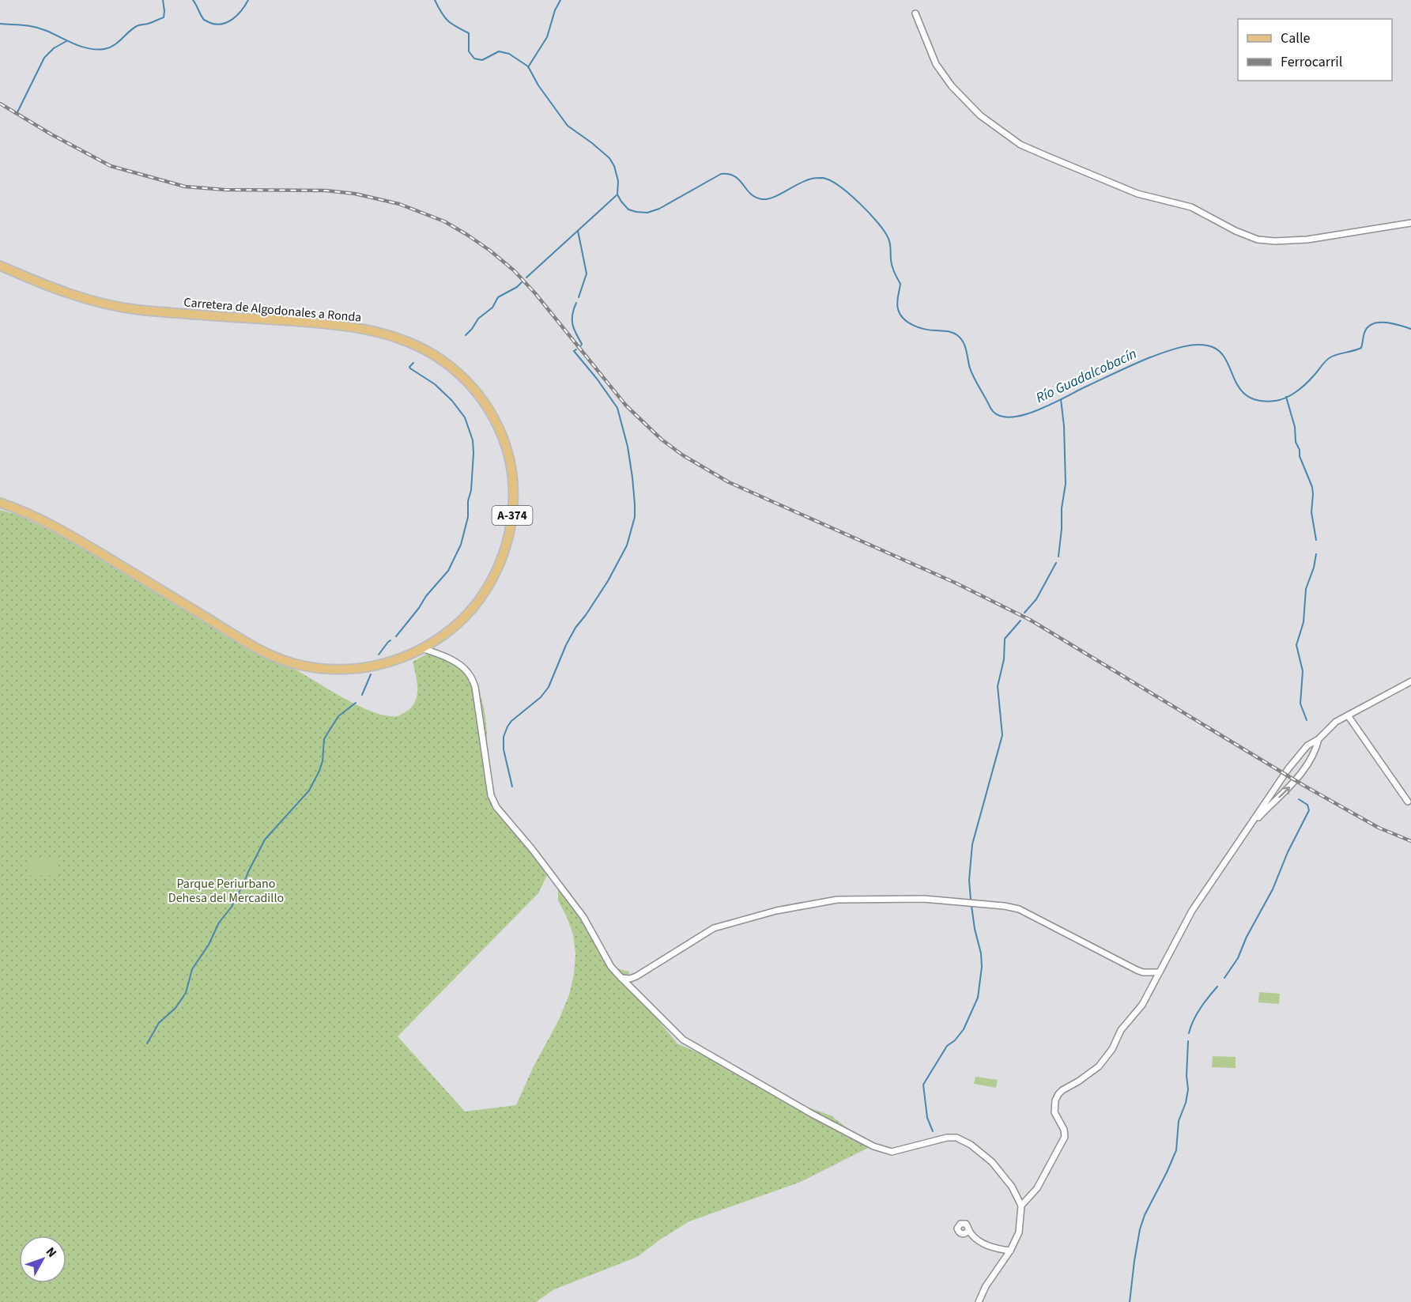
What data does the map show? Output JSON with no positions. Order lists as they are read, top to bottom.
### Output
{
  "streets": {
    "main road": ["Carretera de Algodonales a Ronda", "A-374"]
  },
  "water": ["Río Guadalcobacín"],
  "parks": ["Parque Periurbano Dehesa del Mercadillo"],
  "legend": ["Calle", "Ferrocarril"],
  "north": "top right"
}
